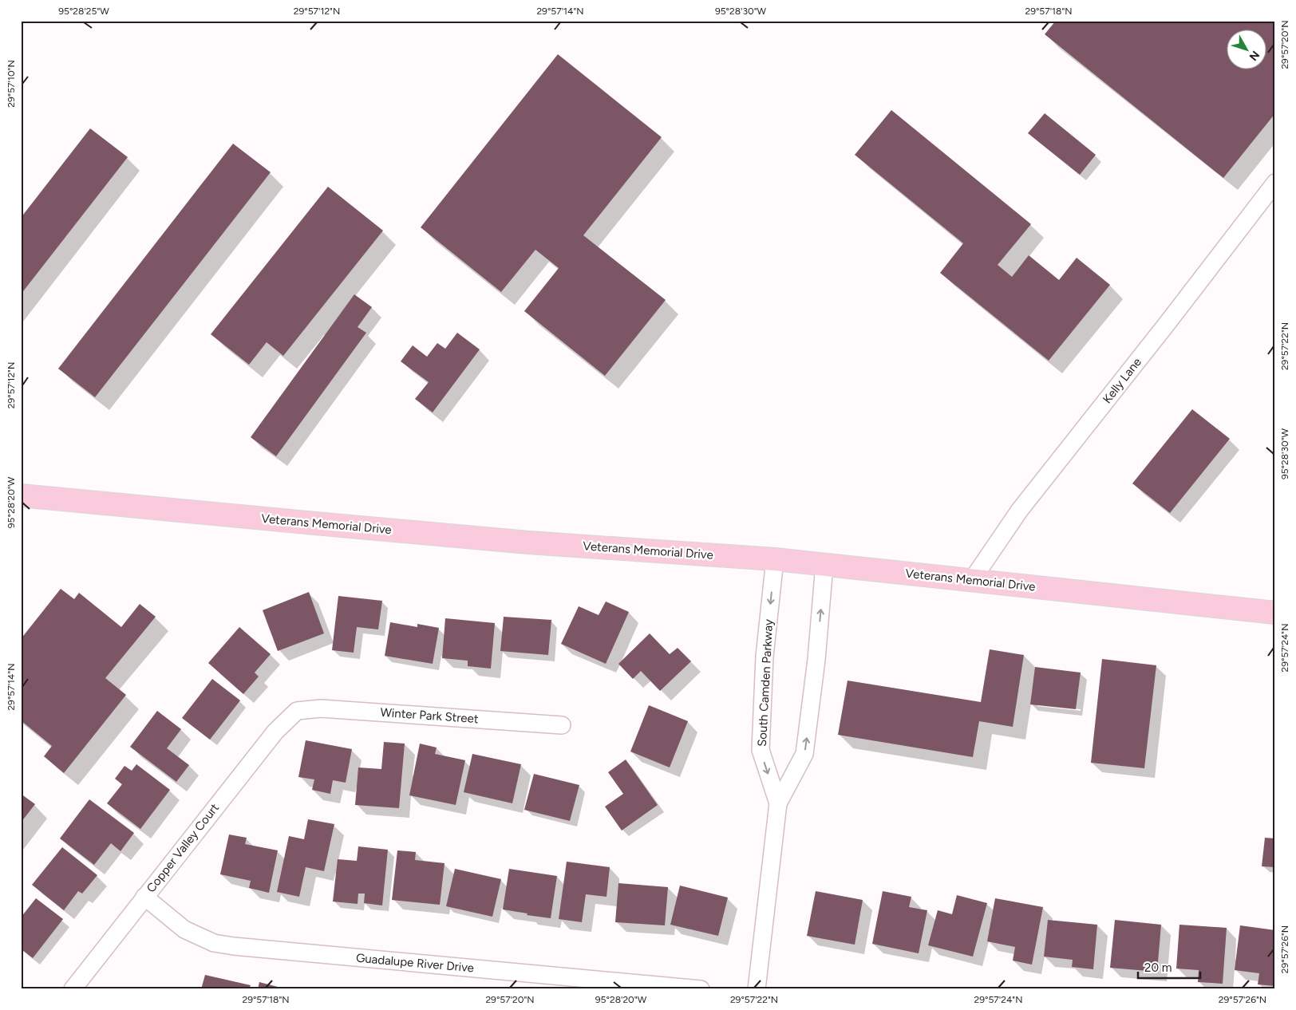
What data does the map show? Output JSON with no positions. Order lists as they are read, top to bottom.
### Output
{
  "streets": {
    "main road": ["Veterans Memorial Drive"],
    "street": [
      "Kelly Lane",
      "South Camden Parkway",
      "Winter Park Street",
      "Copper Valley Court",
      "Guadalupe River Drive"
    ]
  },
  "crossings": [
    ["Kelly Lane", "Veterans Memorial Drive"],
    ["Veterans Memorial Drive", "South Camden Parkway"],
    ["Winter Park Street", "Copper Valley Court"],
    ["Copper Valley Court", "Guadalupe River Drive"]
  ],
  "scale_bar": "20 m",
  "north": "bottom right",
  "coordinates": [
    "95°28'25\"W",
    "29°57'12\"N",
    "29°57'14\"N",
    "95°28'30\"W",
    "29°57'18\"N",
    "29°57'20\"N",
    "29°57'10\"N",
    "29°57'22\"N",
    "95°28'20\"W",
    "29°57'24\"N",
    "29°57'26\"N"
  ]
}
